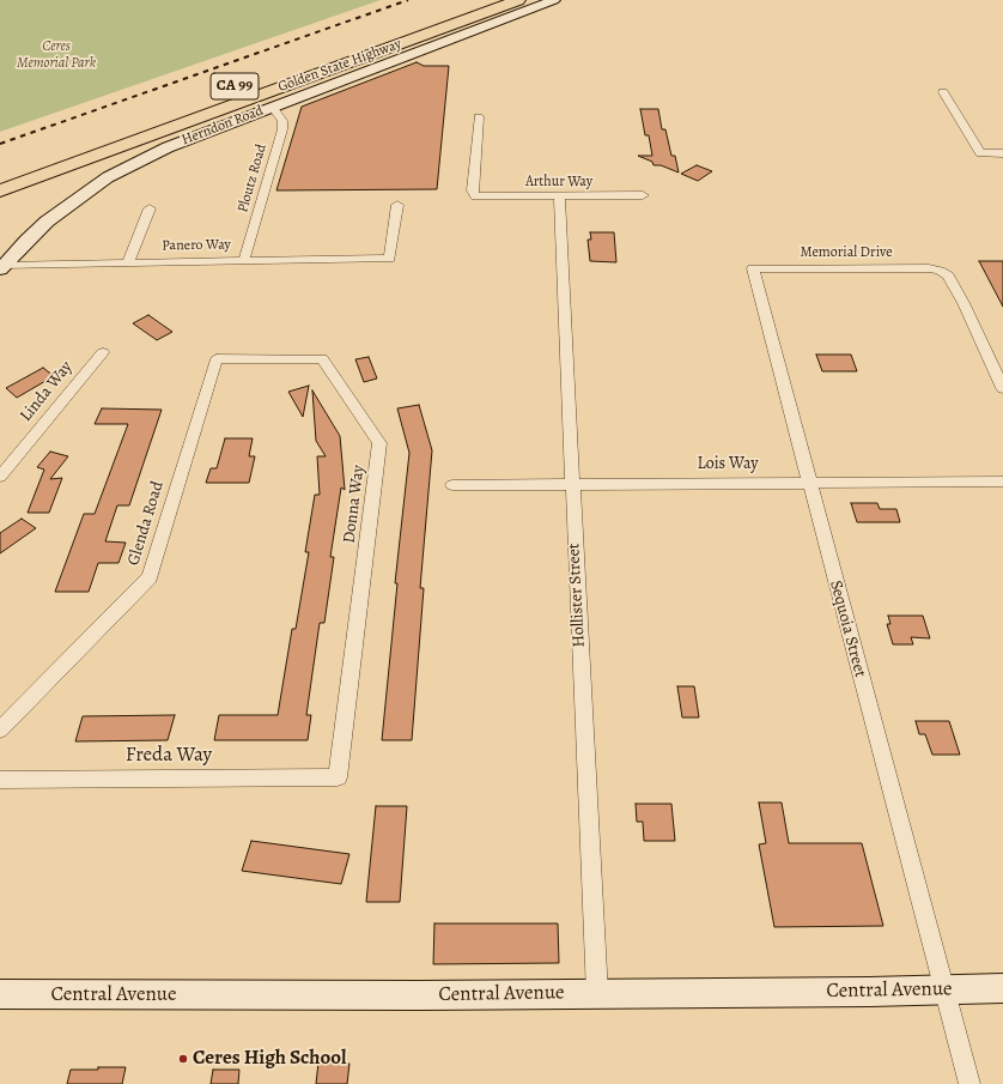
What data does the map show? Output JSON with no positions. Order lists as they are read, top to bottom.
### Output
{
  "streets": {
    "highway": ["Golden State Highway", "CA 99"],
    "street": [
      "Herndon Road",
      "Ploutz Road",
      "Arthur Way",
      "Panero Way",
      "Memorial Drive",
      "Linda Way",
      "Lois Way",
      "Donna Way",
      "Glenda Road",
      "Hollister Street",
      "Sequoia Street",
      "Freda Way",
      "Central Avenue"
    ]
  },
  "crossings": [
    ["Herndon Road", "Ploutz Road"],
    ["Herndon Road", "Panero Way"],
    ["Ploutz Road", "Panero Way"],
    ["Arthur Way", "Hollister Street"],
    ["Memorial Drive", "Sequoia Street"],
    ["Lois Way", "Hollister Street"],
    ["Lois Way", "Sequoia Street"],
    ["Donna Way", "Glenda Road"],
    ["Donna Way", "Freda Way"],
    ["Hollister Street", "Central Avenue"],
    ["Sequoia Street", "Central Avenue"]
  ],
  "parks": ["Ceres Memorial Park"],
  "places": ["Ceres High School"]
}
